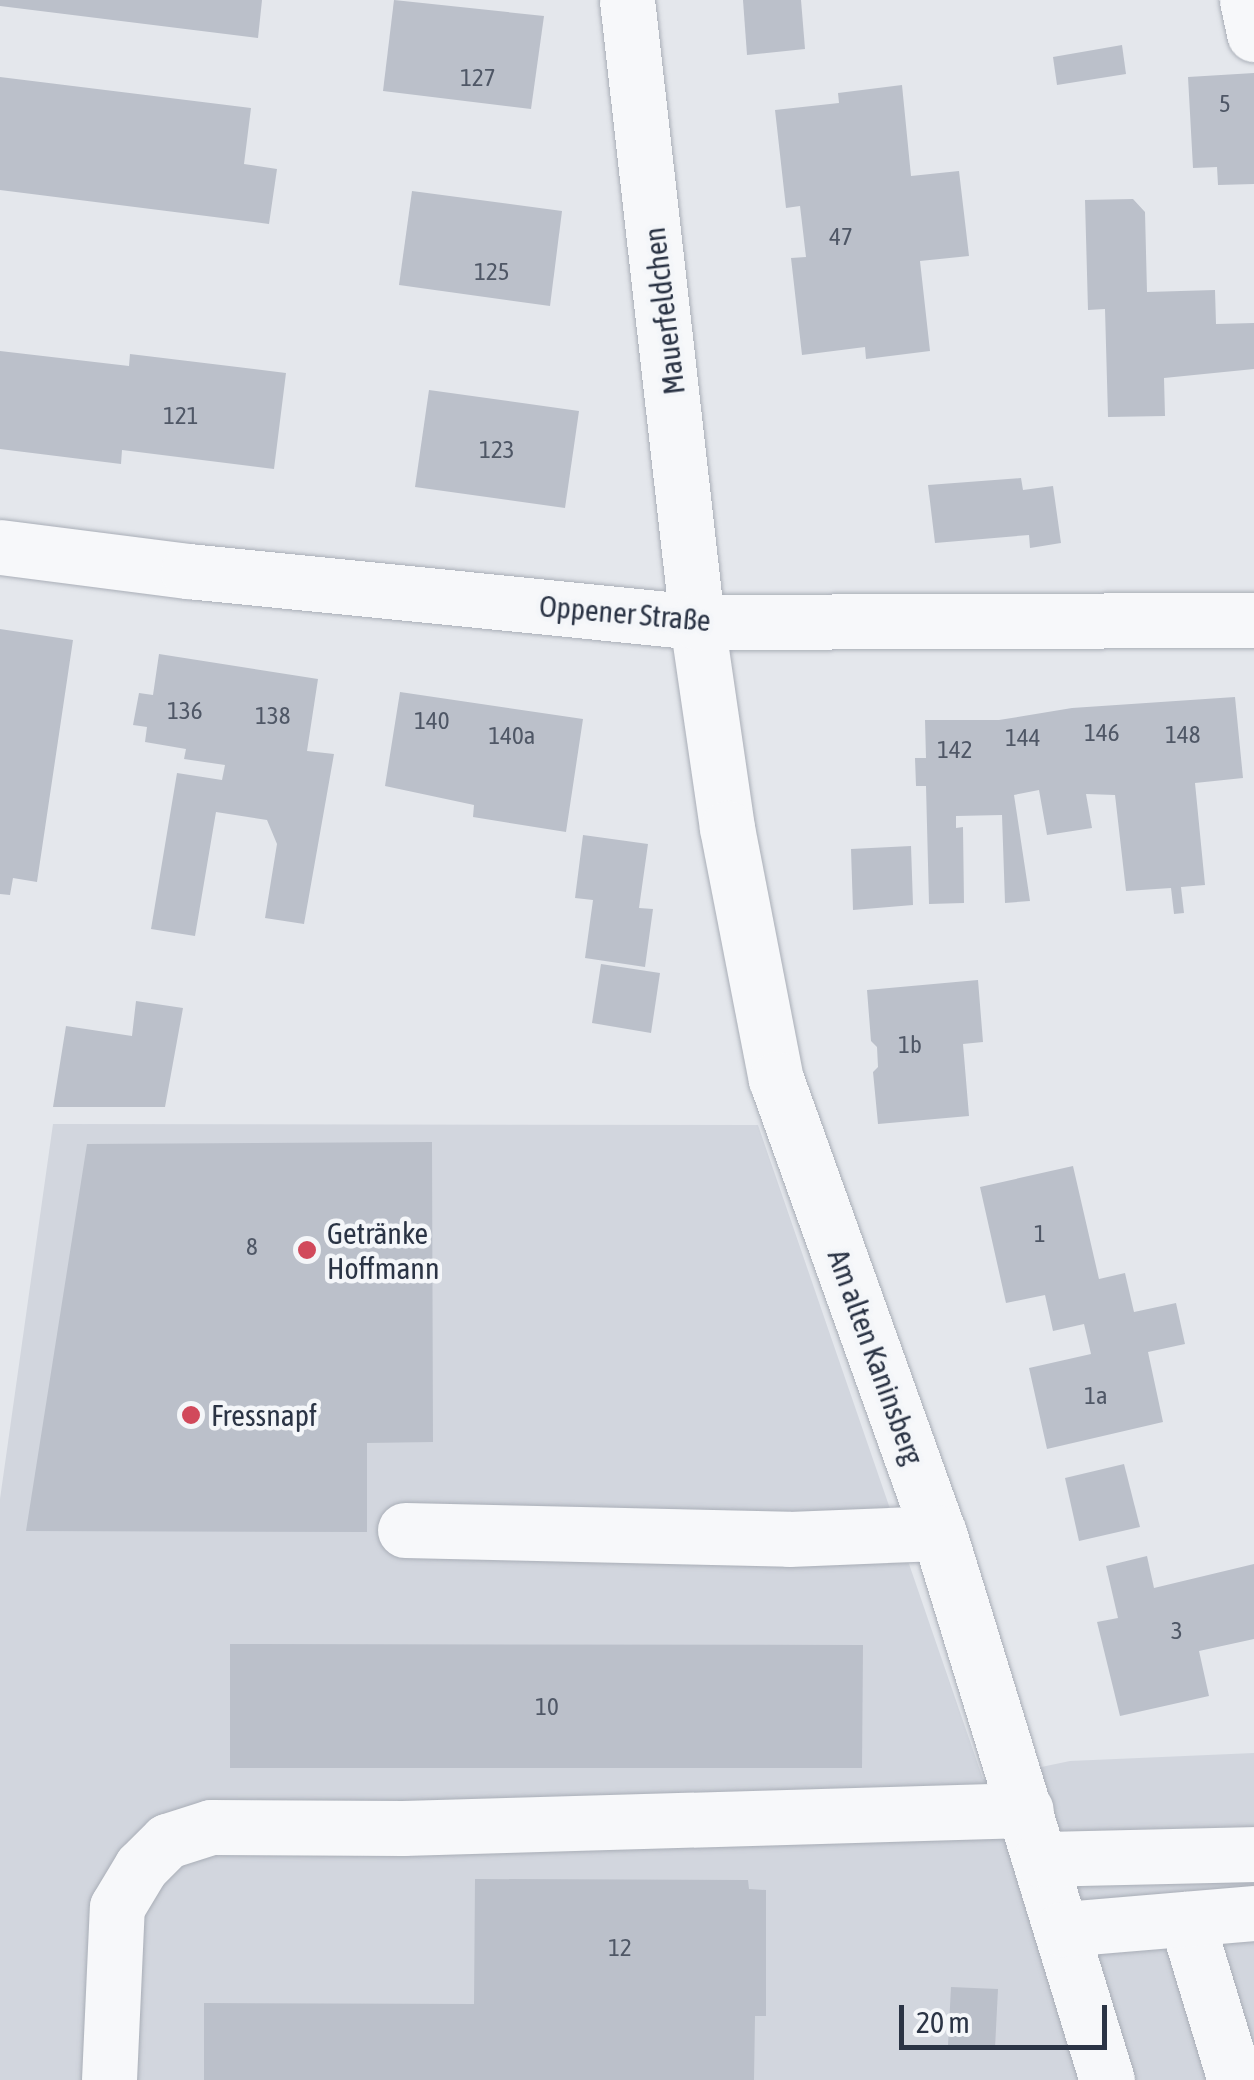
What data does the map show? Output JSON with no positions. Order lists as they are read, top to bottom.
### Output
{
  "streets": {
    "street": ["Mauerfeldchen", "Oppener Straße", "Am alten Kaninsberg"]
  },
  "crossings": [
    ["Mauerfeldchen", "Oppener Straße"],
    ["Mauerfeldchen", "Am alten Kaninsberg"],
    ["Oppener Straße", "Am alten Kaninsberg"]
  ],
  "places": ["Getränke Hoffmann", "Fressnapf"],
  "house_numbers": [
    "127",
    "5",
    "47",
    "125",
    "121",
    "123",
    "136",
    "138",
    "140",
    "146",
    "148",
    "140a",
    "144",
    "142",
    "1b",
    "1",
    "8",
    "1a",
    "3",
    "10",
    "12"
  ],
  "scale_bar": "20 m"
}
